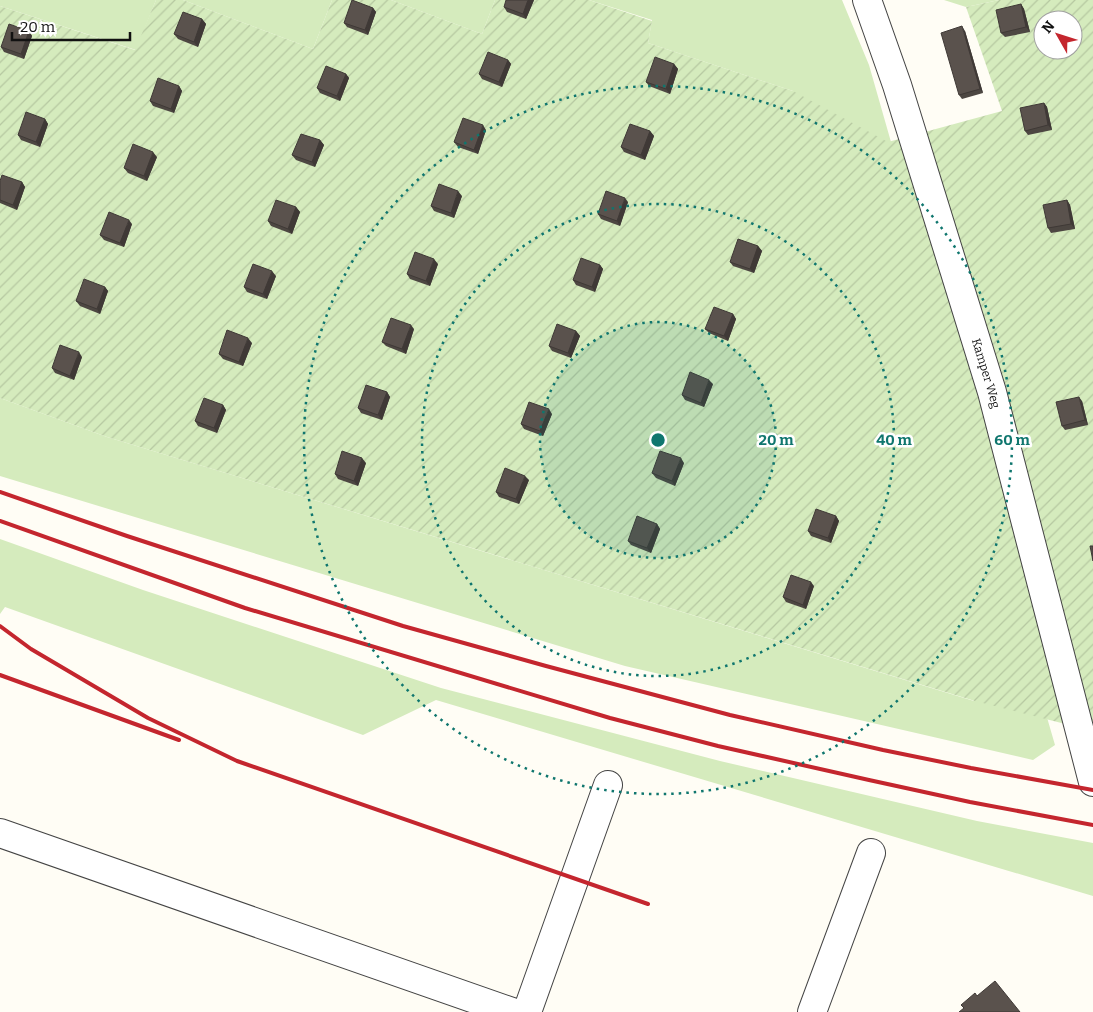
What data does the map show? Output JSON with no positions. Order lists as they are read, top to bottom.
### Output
{
  "streets": {
    "street": ["Kamper Weg"]
  },
  "scale_bar": "20 m",
  "north": "top left",
  "rings": ["20 m", "40 m", "60 m"]
}
